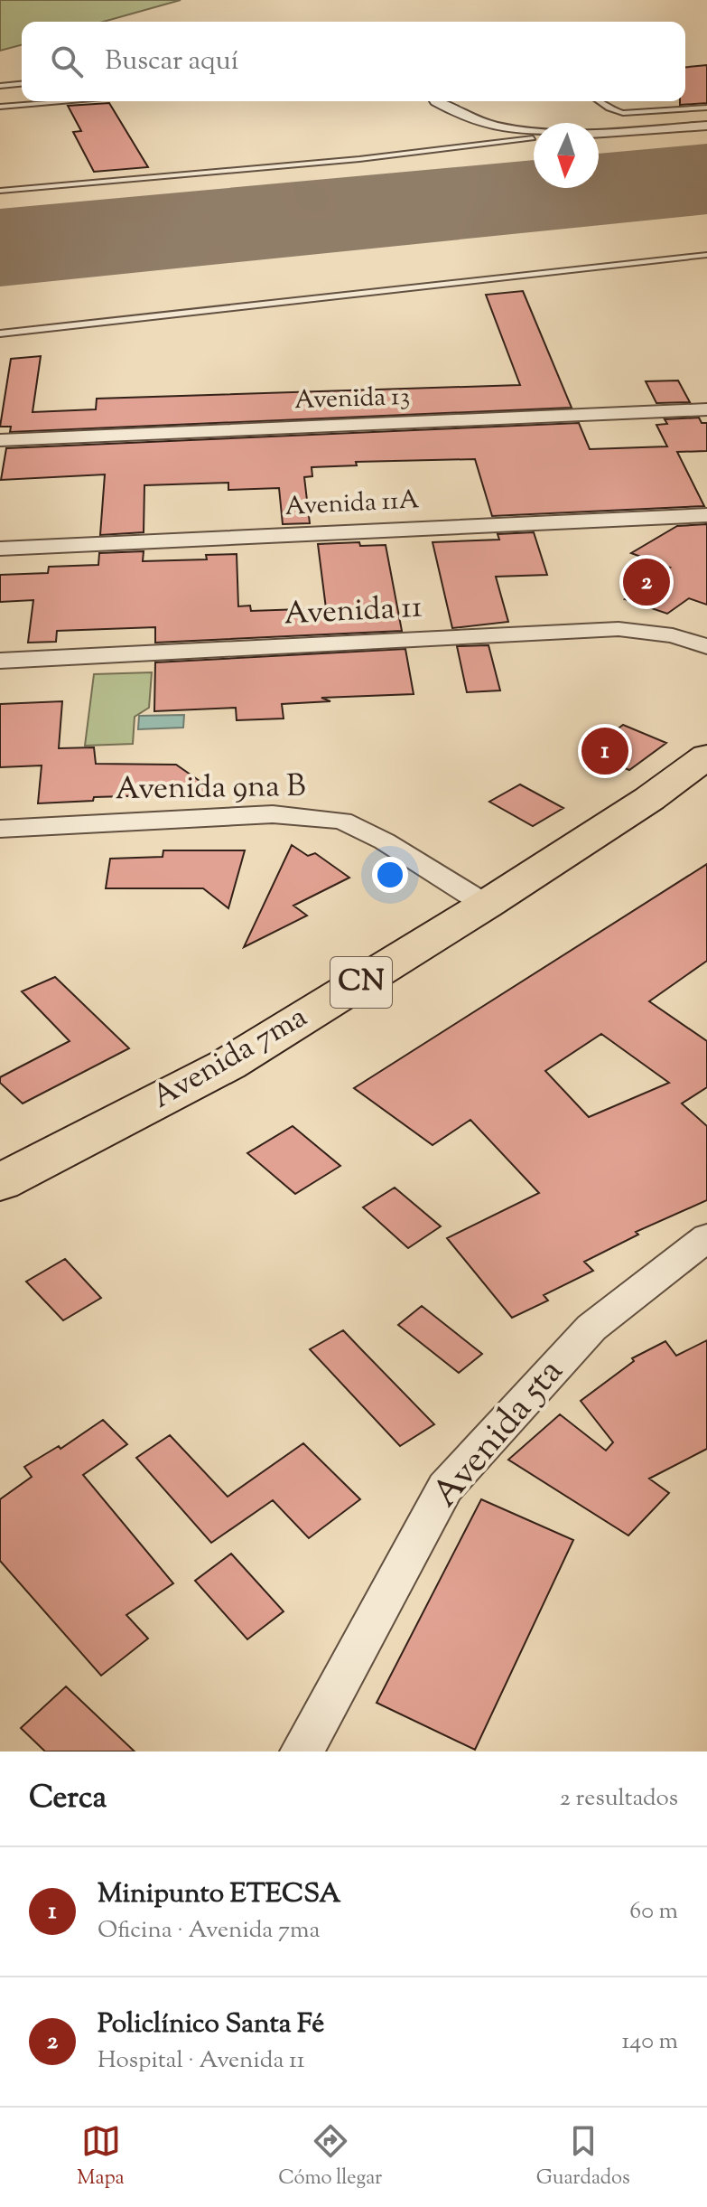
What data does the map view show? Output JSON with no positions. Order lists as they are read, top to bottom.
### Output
{
  "streets": {
    "highway": ["CN", "Avenida 7ma"],
    "street": [
      "Avenida 13",
      "Avenida 11A",
      "Avenida 11",
      "Avenida 9na B",
      "Avenida 5ta"
    ]
  },
  "crossings": [
    ["Avenida 9na B", "Avenida 7ma"]
  ],
  "north": "bottom",
  "page": {
    "search": "Buscar aquí",
    "pins": ["2", "1"],
    "heading": ["Cerca", "2 resultados"],
    "list": [
      {
        "mark": "1",
        "name": "Minipunto ETECSA",
        "note": "Oficina · Avenida 7ma",
        "value": "60 m"
      },
      {
        "mark": "2",
        "name": "Policlínico Santa Fé",
        "note": "Hospital · Avenida 11",
        "value": "140 m"
      }
    ],
    "nav": ["Mapa", "Cómo llegar", "Guardados"]
  }
}
